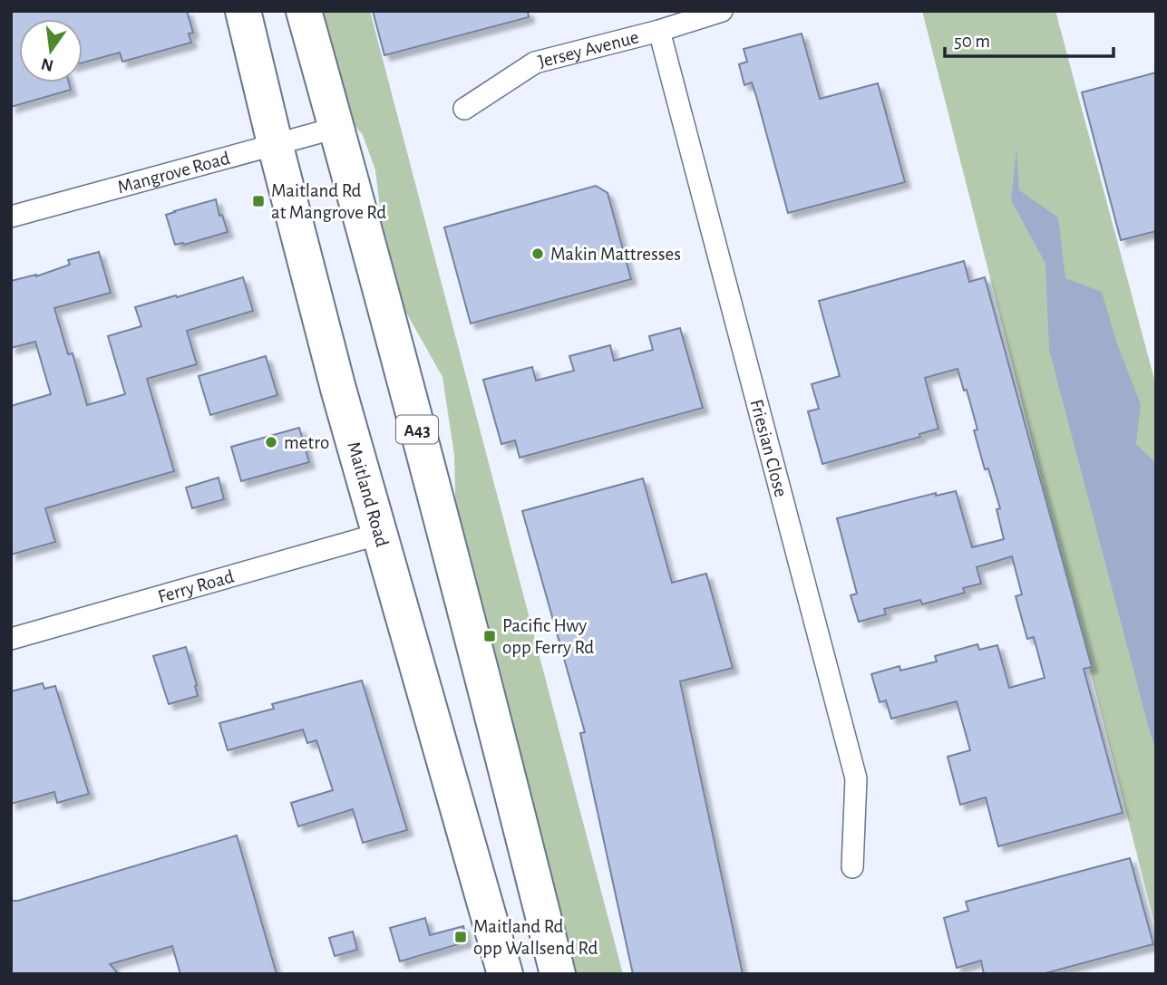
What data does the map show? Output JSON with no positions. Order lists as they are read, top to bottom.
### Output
{
  "streets": {
    "highway": ["A43", "Maitland Road"],
    "street": [
      "Jersey Avenue",
      "Mangrove Road",
      "Friesian Close",
      "Ferry Road"
    ]
  },
  "crossings": [
    ["Jersey Avenue", "Friesian Close"],
    ["Mangrove Road", "A43"],
    ["Mangrove Road", "Maitland Road"],
    ["Maitland Road", "Ferry Road"]
  ],
  "places": {
    "transit": ["Maitland Rd at Mangrove Rd", "Pacific Hwy opp Ferry Rd", "Maitland Rd opp Wallsend Rd"],
    "other": ["Makin Mattresses", "metro"]
  },
  "scale_bar": "50 m",
  "north": "bottom"
}
